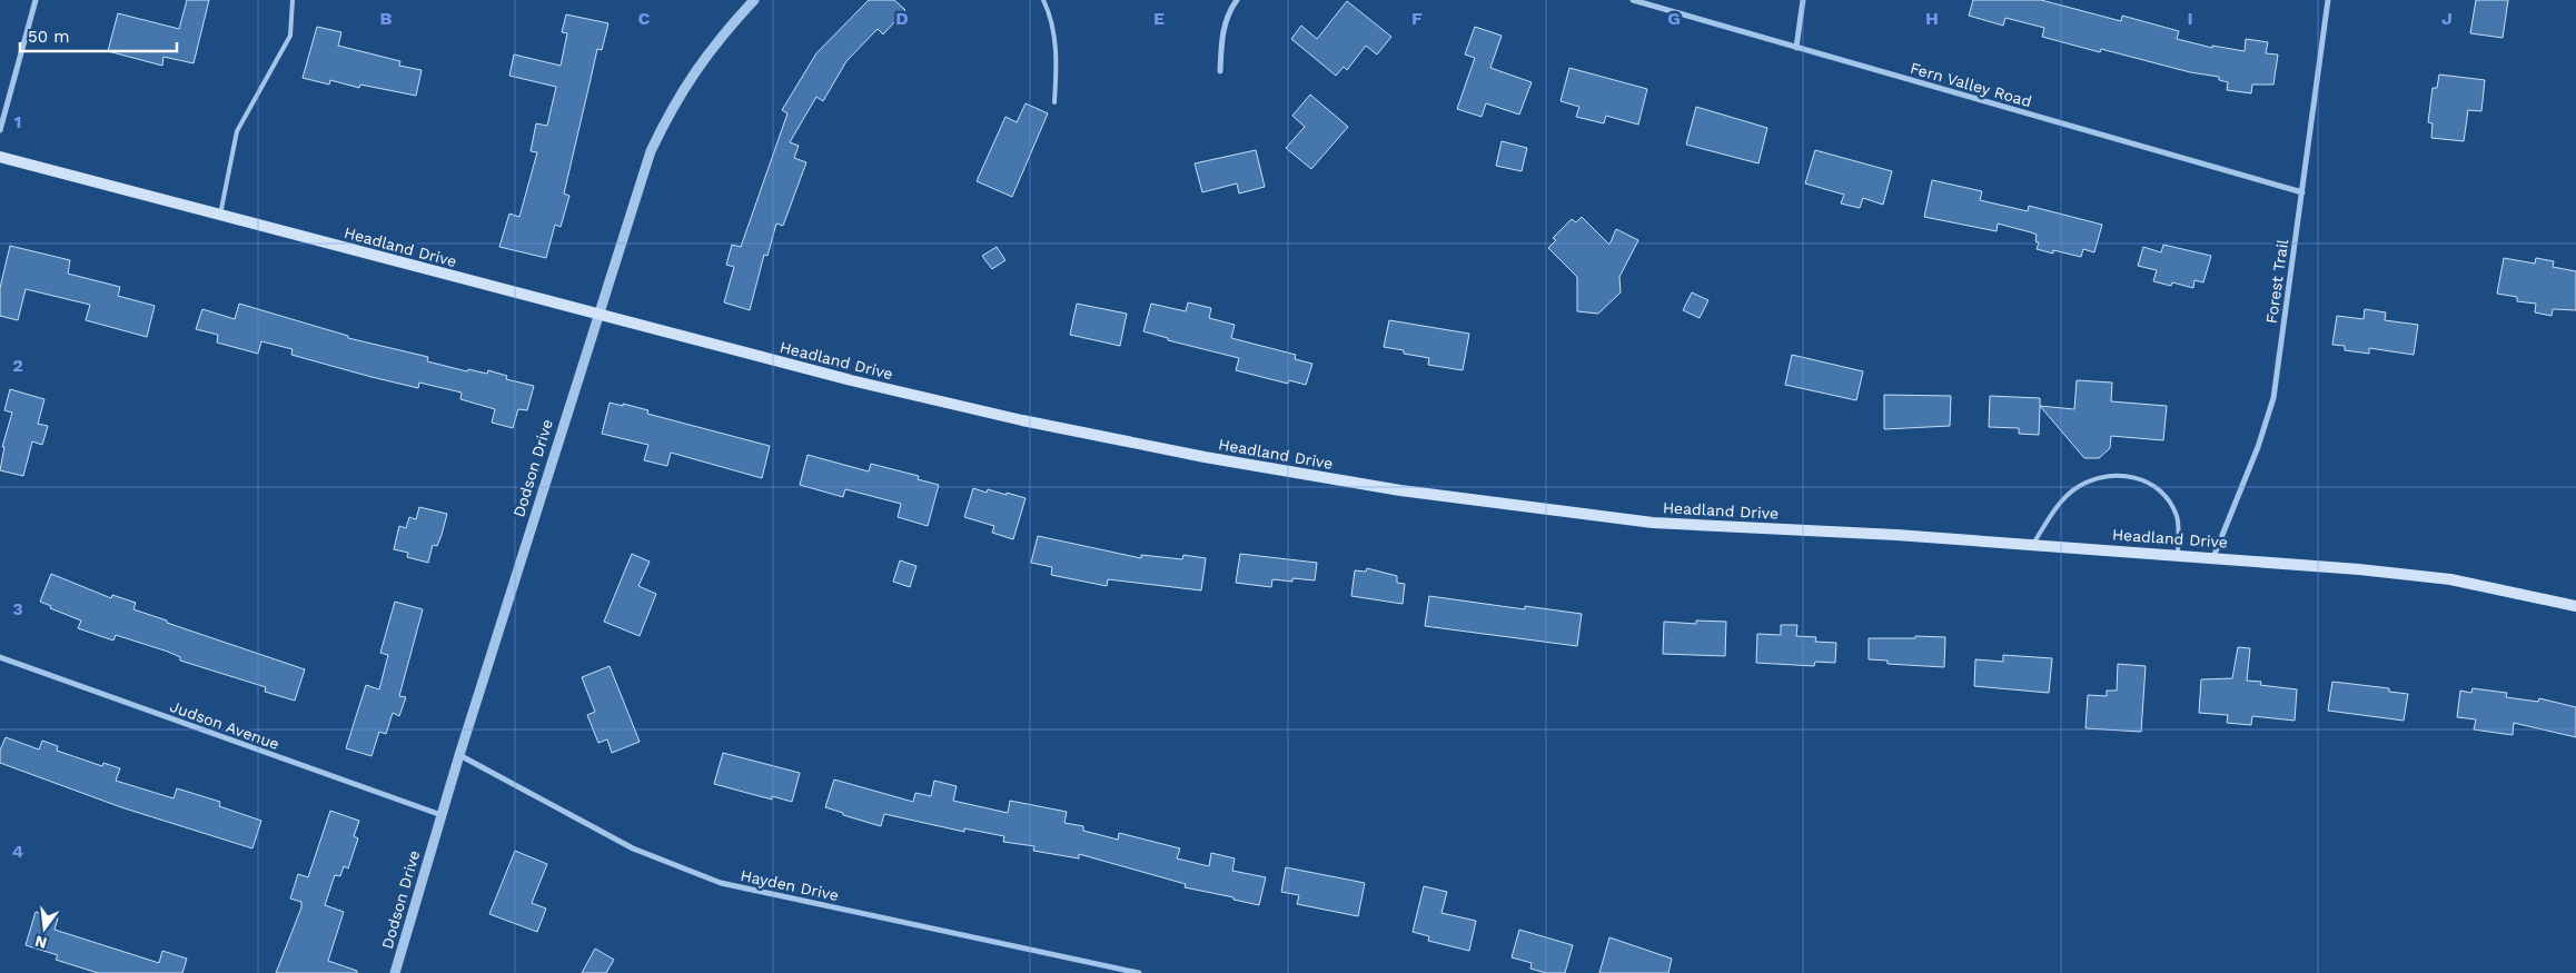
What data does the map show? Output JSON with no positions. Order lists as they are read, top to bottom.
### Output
{
  "streets": {
    "main road": ["Headland Drive"],
    "street": [
      "Fern Valley Road",
      "Forest Trail",
      "Dodson Drive",
      "Judson Avenue",
      "Hayden Drive"
    ]
  },
  "crossings": [
    ["Fern Valley Road", "Forest Trail"],
    ["Headland Drive", "Forest Trail"],
    ["Headland Drive", "Dodson Drive"],
    ["Dodson Drive", "Judson Avenue"],
    ["Dodson Drive", "Hayden Drive"]
  ],
  "scale_bar": "50 m",
  "north": "bottom",
  "grid": {
    "columns": [
      "B",
      "C",
      "D",
      "E",
      "F",
      "G",
      "H",
      "I",
      "J"
    ],
    "rows": [
      "1",
      "2",
      "3",
      "4"
    ]
  }
}
